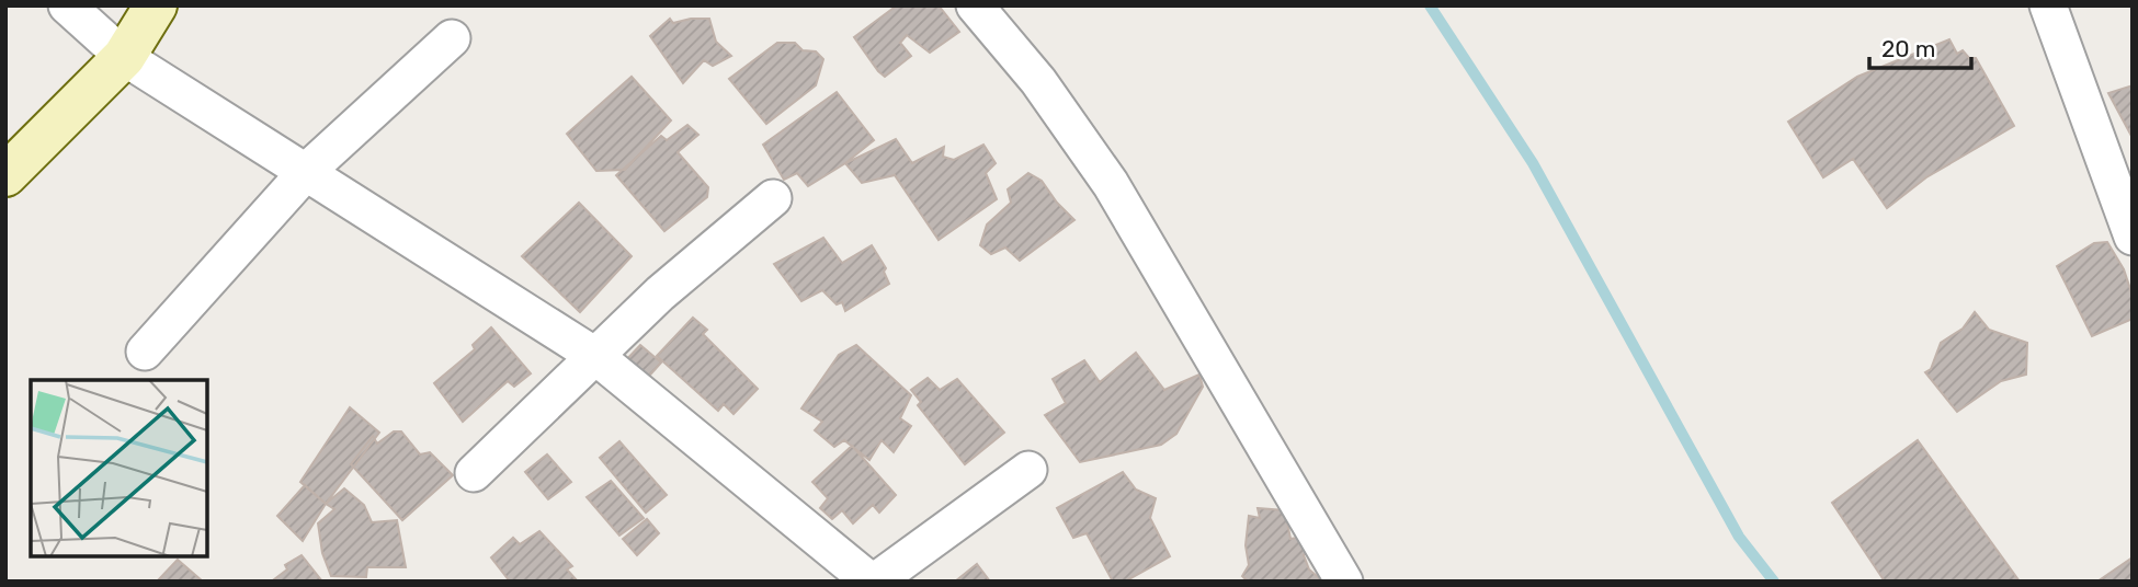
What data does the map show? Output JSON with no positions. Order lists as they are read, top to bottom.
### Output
{
  "scale_bar": "20 m"
}
